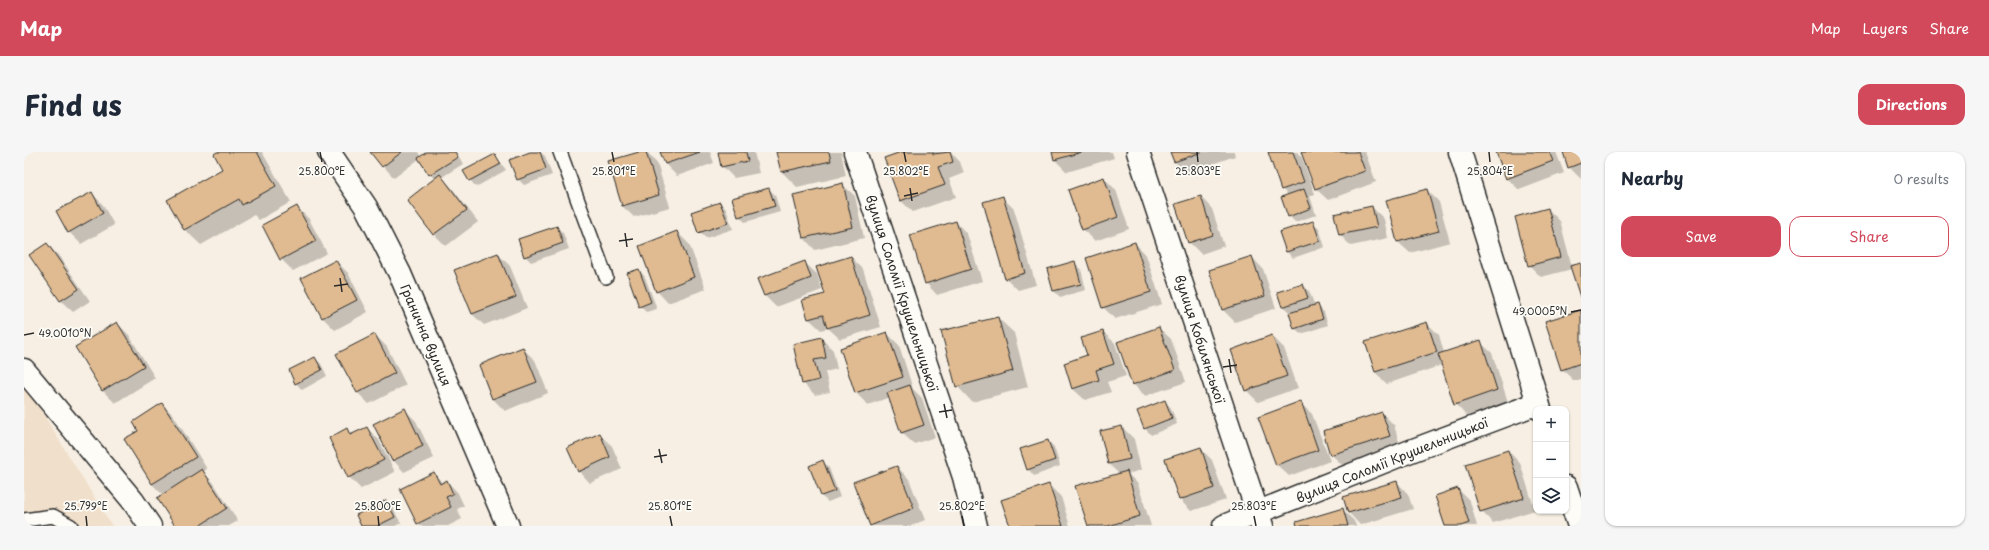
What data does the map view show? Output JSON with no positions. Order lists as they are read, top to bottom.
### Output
{
  "streets": {
    "street": ["вулиця Соломії Крушельницької", "Гранична вулиця", "вулиця Кобилянської"]
  },
  "crossings": [
    ["вулиця Соломії Крушельницької", "вулиця Кобилянської"]
  ],
  "page": {
    "header": "Map",
    "nav": ["Map", "Layers", "Share"],
    "title": "Find us",
    "buttons": [
      "Directions",
      ["Save", "Share"]
    ],
    "heading": ["Nearby", "0 results"],
    "map_buttons": ["+", "−"]
  },
  "coordinates": [
    "25.800°E",
    "25.801°E",
    "25.802°E",
    "25.803°E",
    "25.804°E",
    "49.0005°N",
    "49.0010°N",
    "25.799°E"
  ]
}
